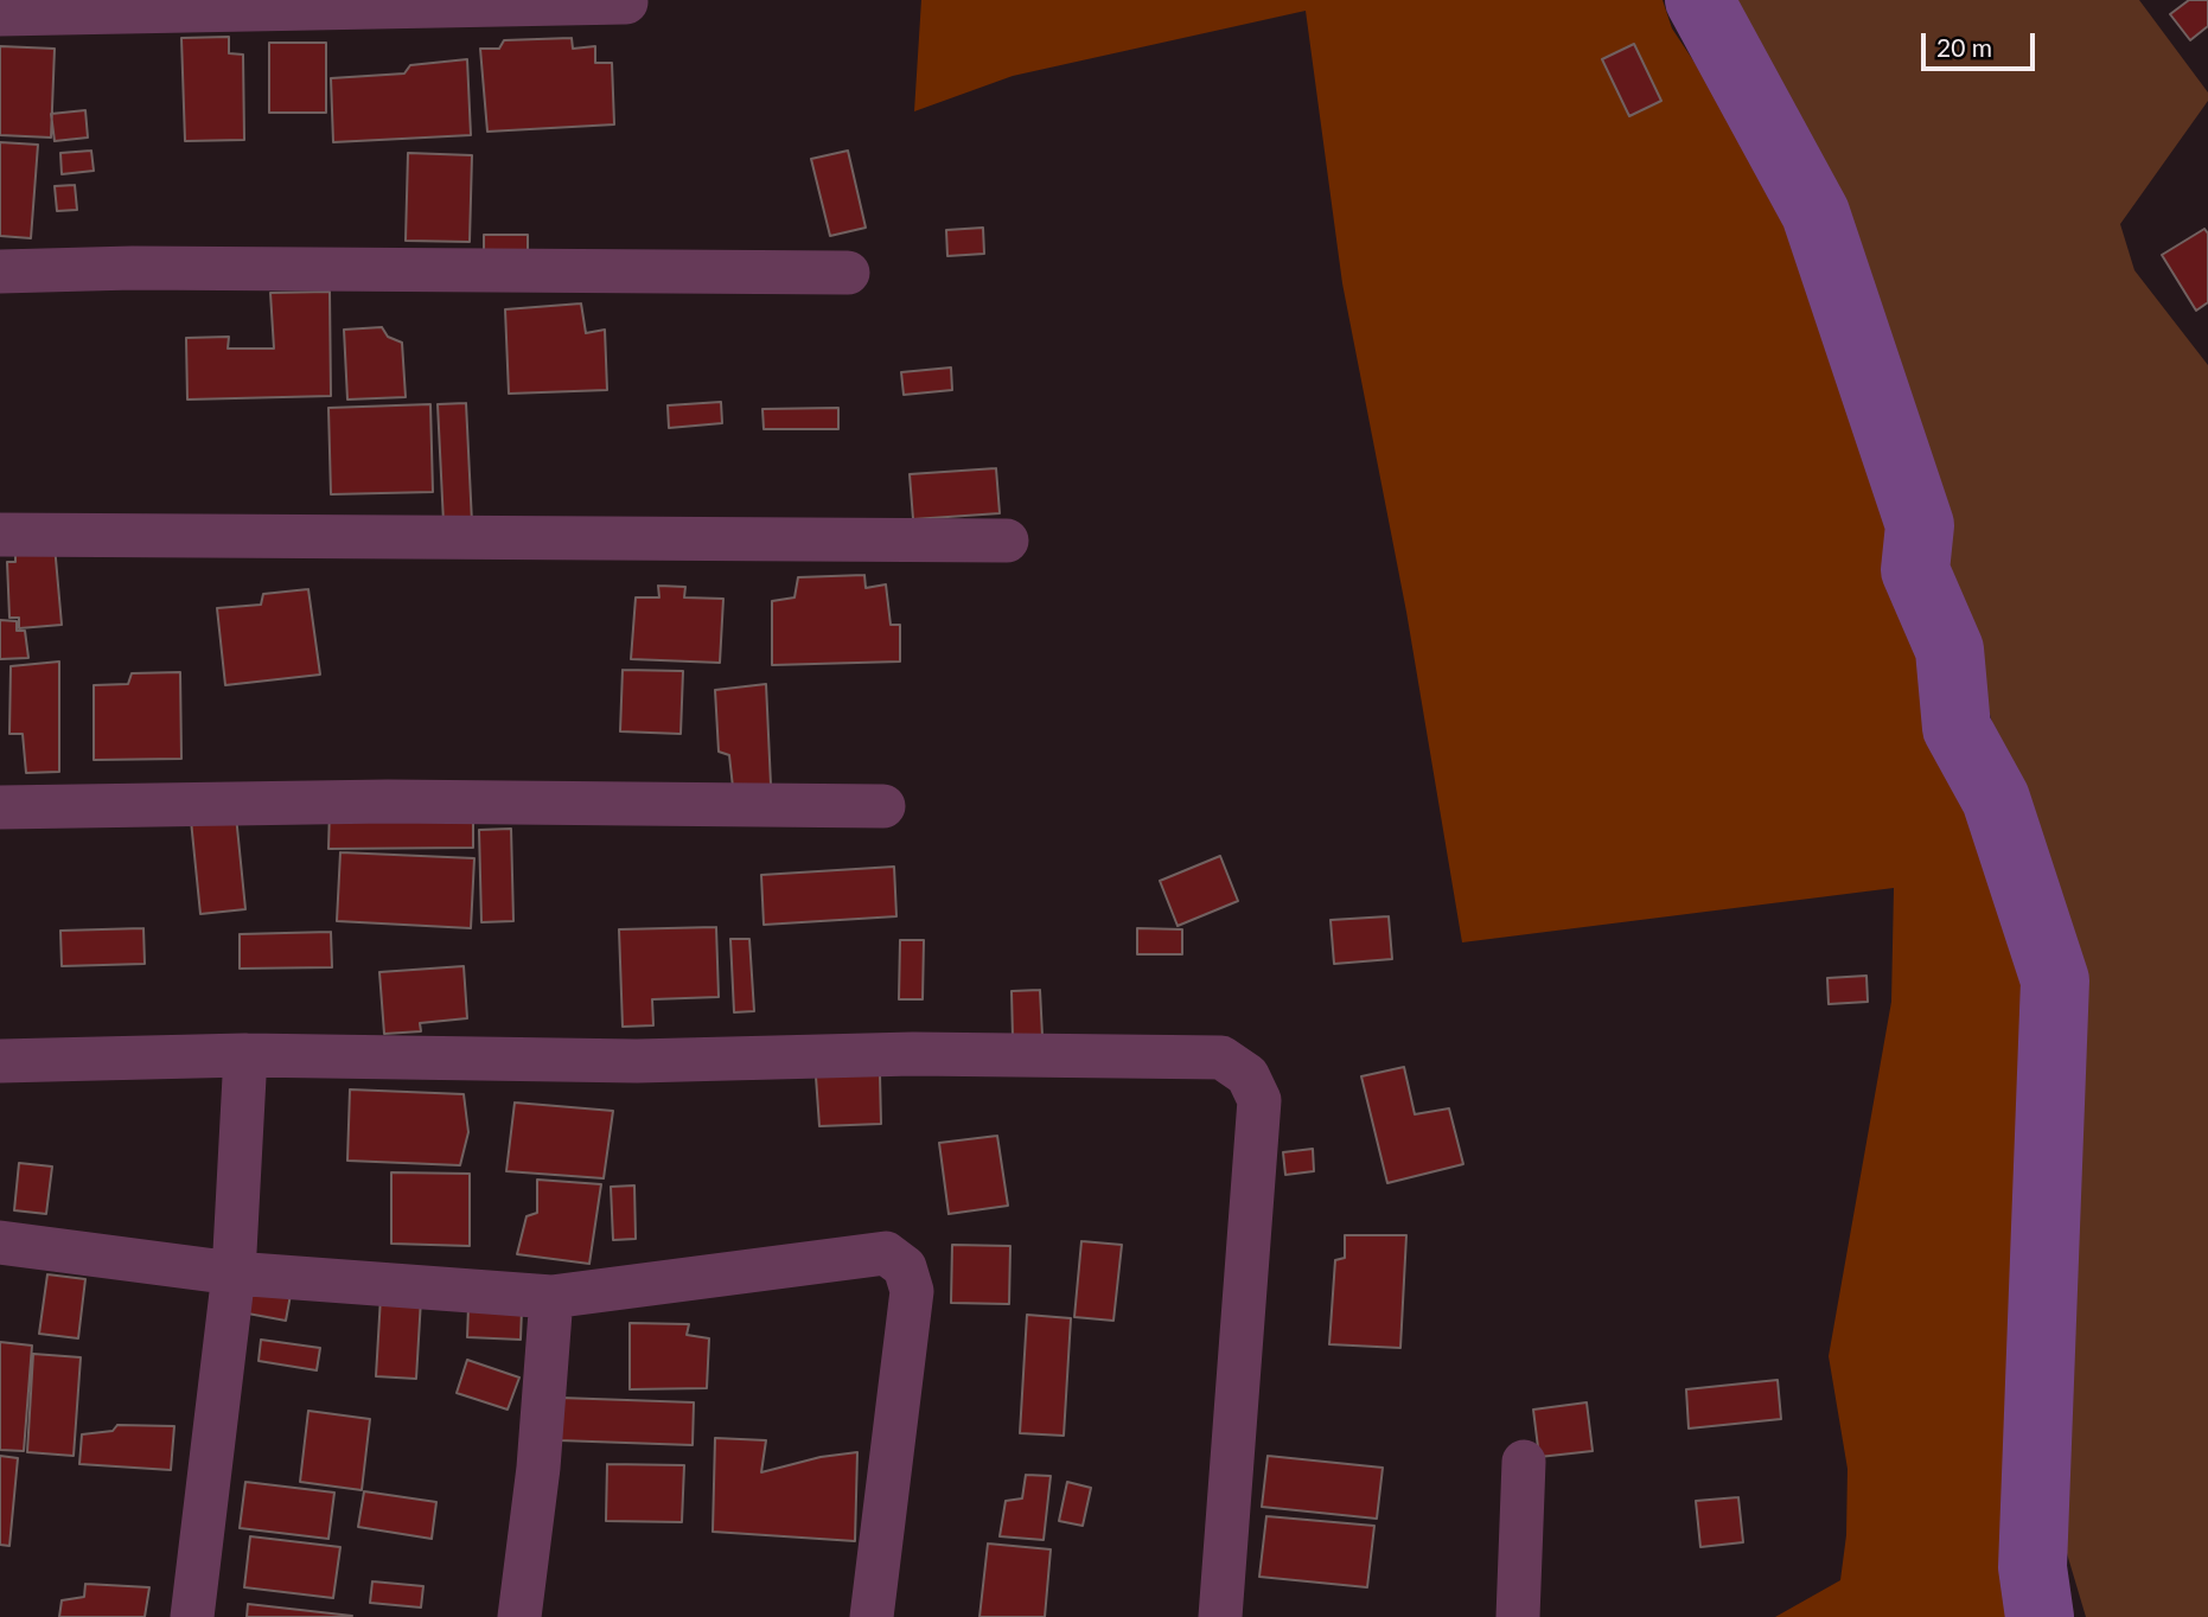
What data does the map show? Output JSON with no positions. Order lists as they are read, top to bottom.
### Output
{
  "scale_bar": "20 m"
}
